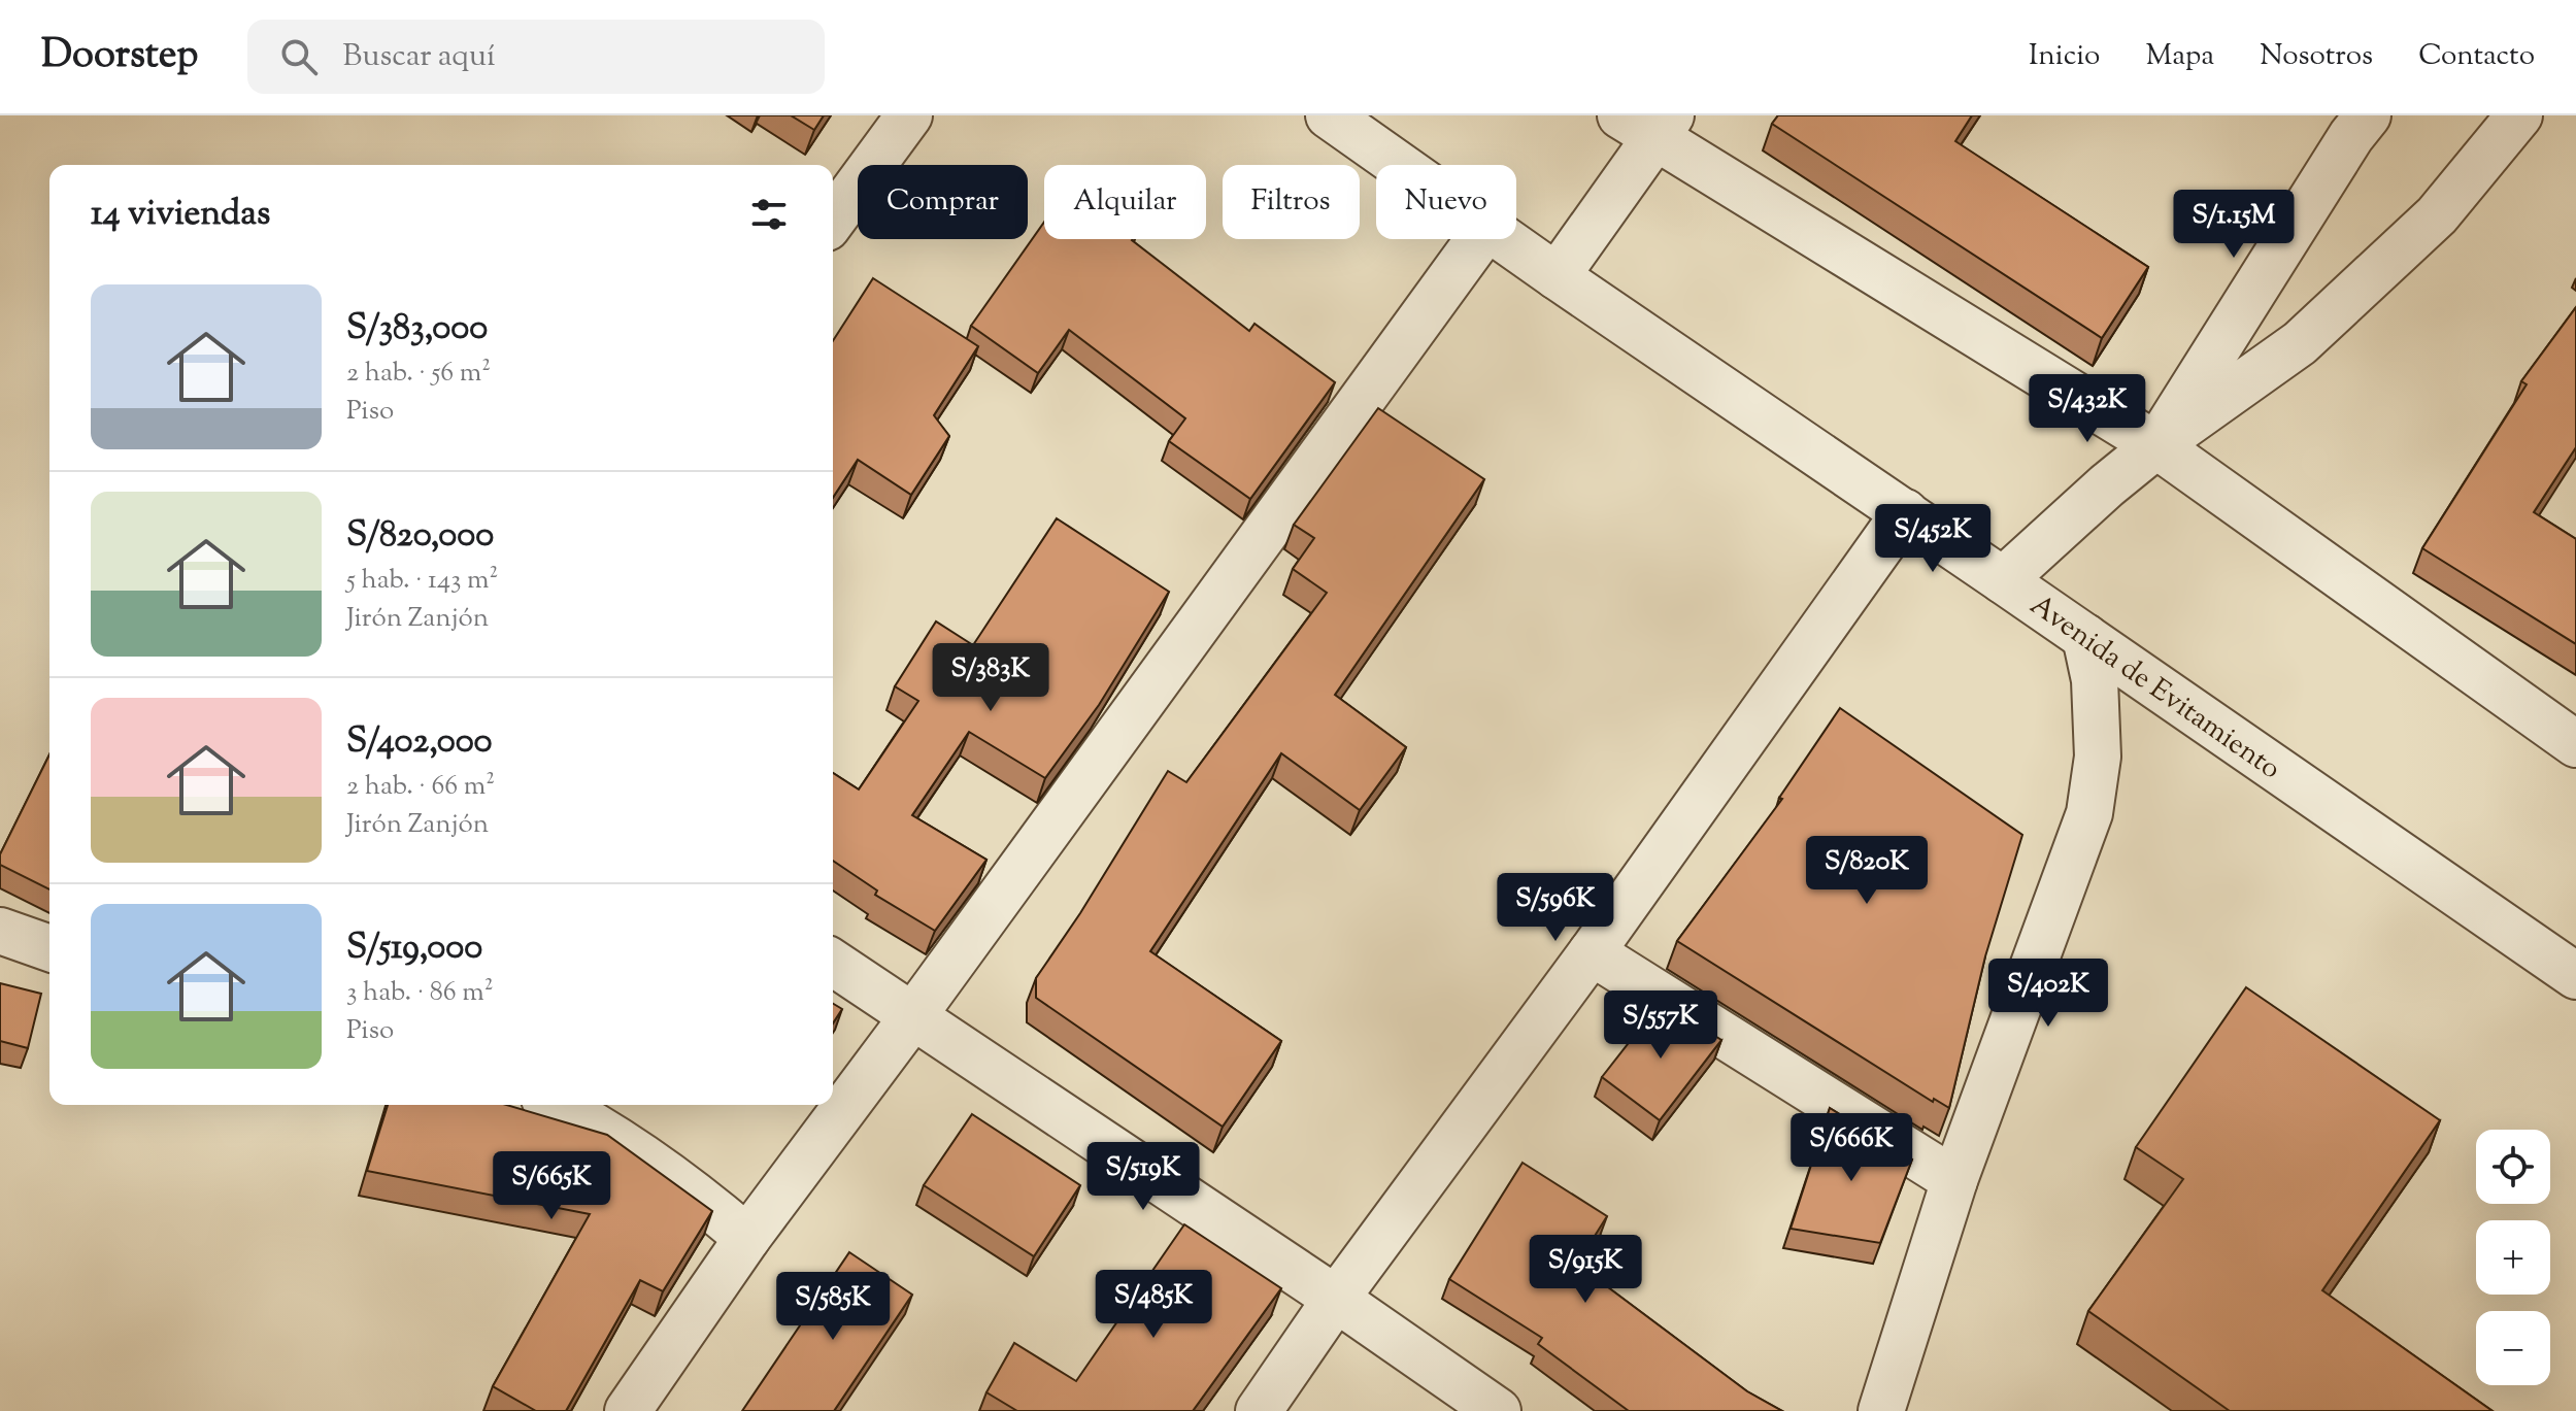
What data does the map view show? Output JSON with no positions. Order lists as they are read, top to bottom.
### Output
{
  "streets": {
    "street": ["Avenida de Evitamiento"]
  },
  "page": {
    "header": "Doorstep",
    "search": "Buscar aquí",
    "nav": [
      "Inicio",
      "Mapa",
      "Nosotros",
      "Contacto"
    ],
    "chip": [
      "Comprar",
      "Alquilar",
      "Filtros",
      "Nuevo"
    ],
    "heading": "14 viviendas",
    "price": [
      "S/1.15M",
      "S/432K",
      "S/452K",
      "S/383K",
      "S/820K",
      "S/596K",
      "S/402K",
      "S/557K",
      "S/666K",
      "S/519K",
      "S/665K",
      "S/915K",
      "S/485K",
      "S/585K"
    ],
    "list": [
      {
        "name": "S/383,000",
        "note": "2 hab. · 56 m² · Piso"
      },
      {
        "name": "S/820,000",
        "note": "5 hab. · 143 m² · Jirón Zanjón"
      },
      {
        "name": "S/402,000",
        "note": "2 hab. · 66 m² · Jirón Zanjón"
      },
      {
        "name": "S/519,000",
        "note": "3 hab. · 86 m² · Piso"
      }
    ],
    "map_buttons": ["+", "−"]
  }
}
